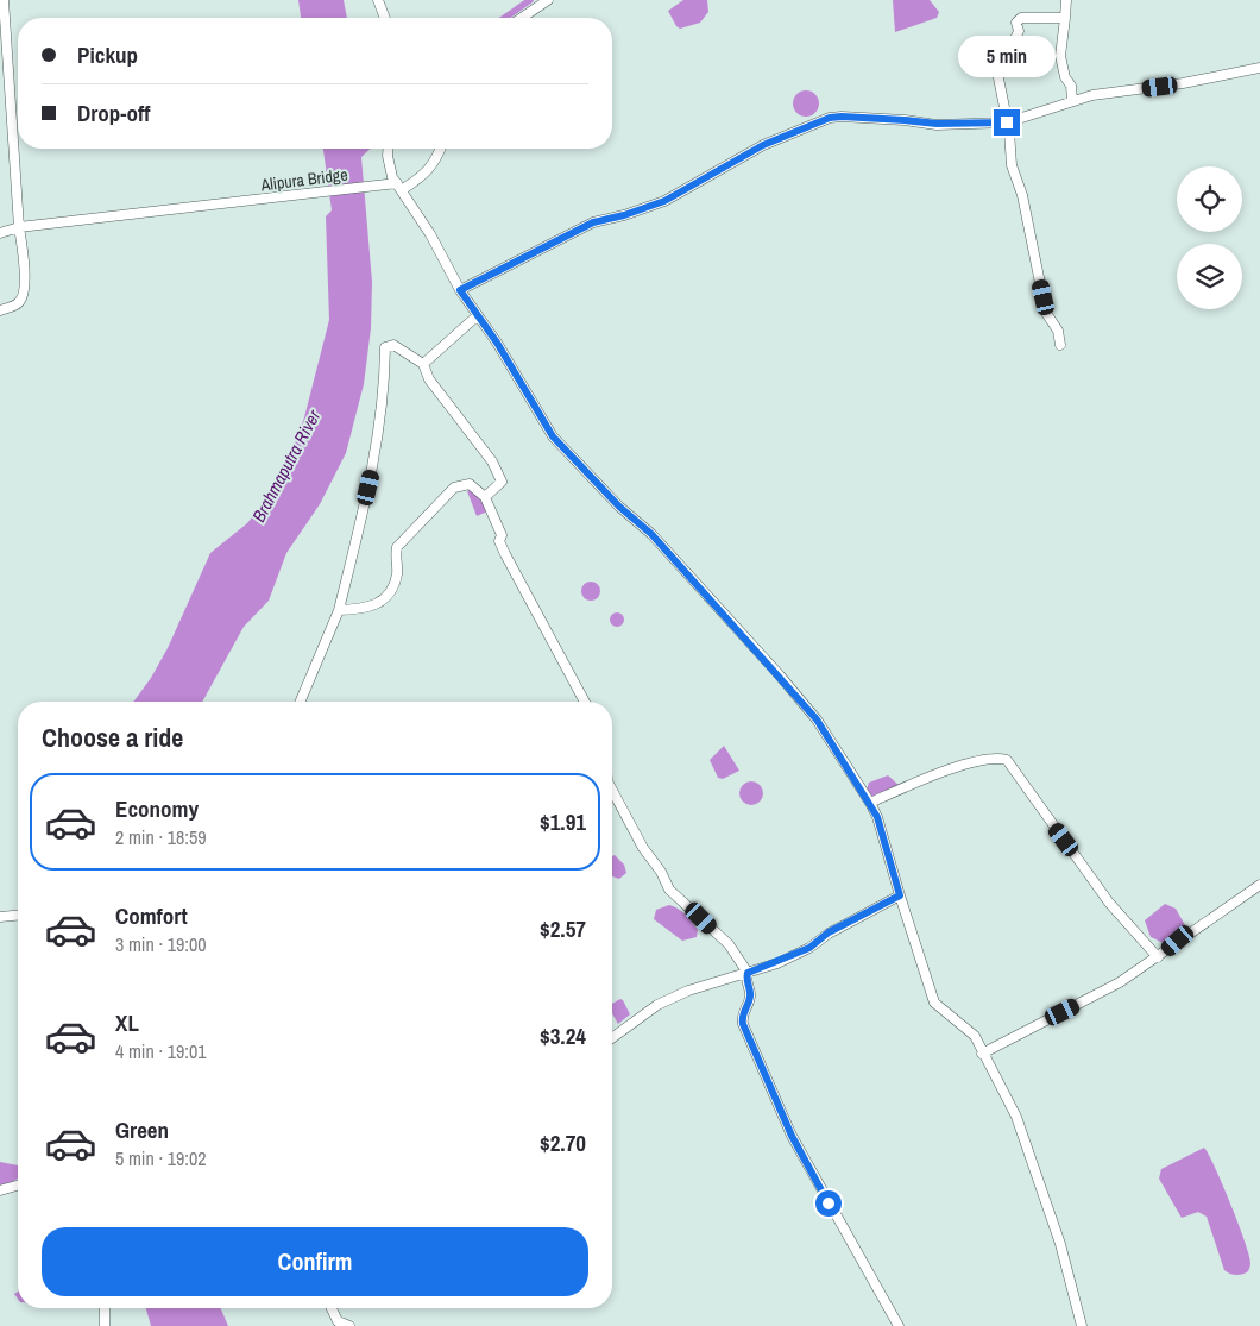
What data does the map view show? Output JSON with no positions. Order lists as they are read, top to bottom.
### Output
{
  "streets": {
    "street": ["Alipura Bridge"]
  },
  "water": ["Brahmaputra River"],
  "page": {
    "banner": ["Pickup", "Drop-off"],
    "bubble": "5 min",
    "heading": "Choose a ride",
    "list": [
      {
        "name": "Economy",
        "note": "2 min · 18:59",
        "value": "$1.91"
      },
      {
        "name": "Comfort",
        "note": "3 min · 19:00",
        "value": "$2.57"
      },
      {
        "name": "XL",
        "note": "4 min · 19:01",
        "value": "$3.24"
      },
      {
        "name": "Green",
        "note": "5 min · 19:02",
        "value": "$2.70"
      }
    ],
    "buttons": "Confirm"
  }
}
